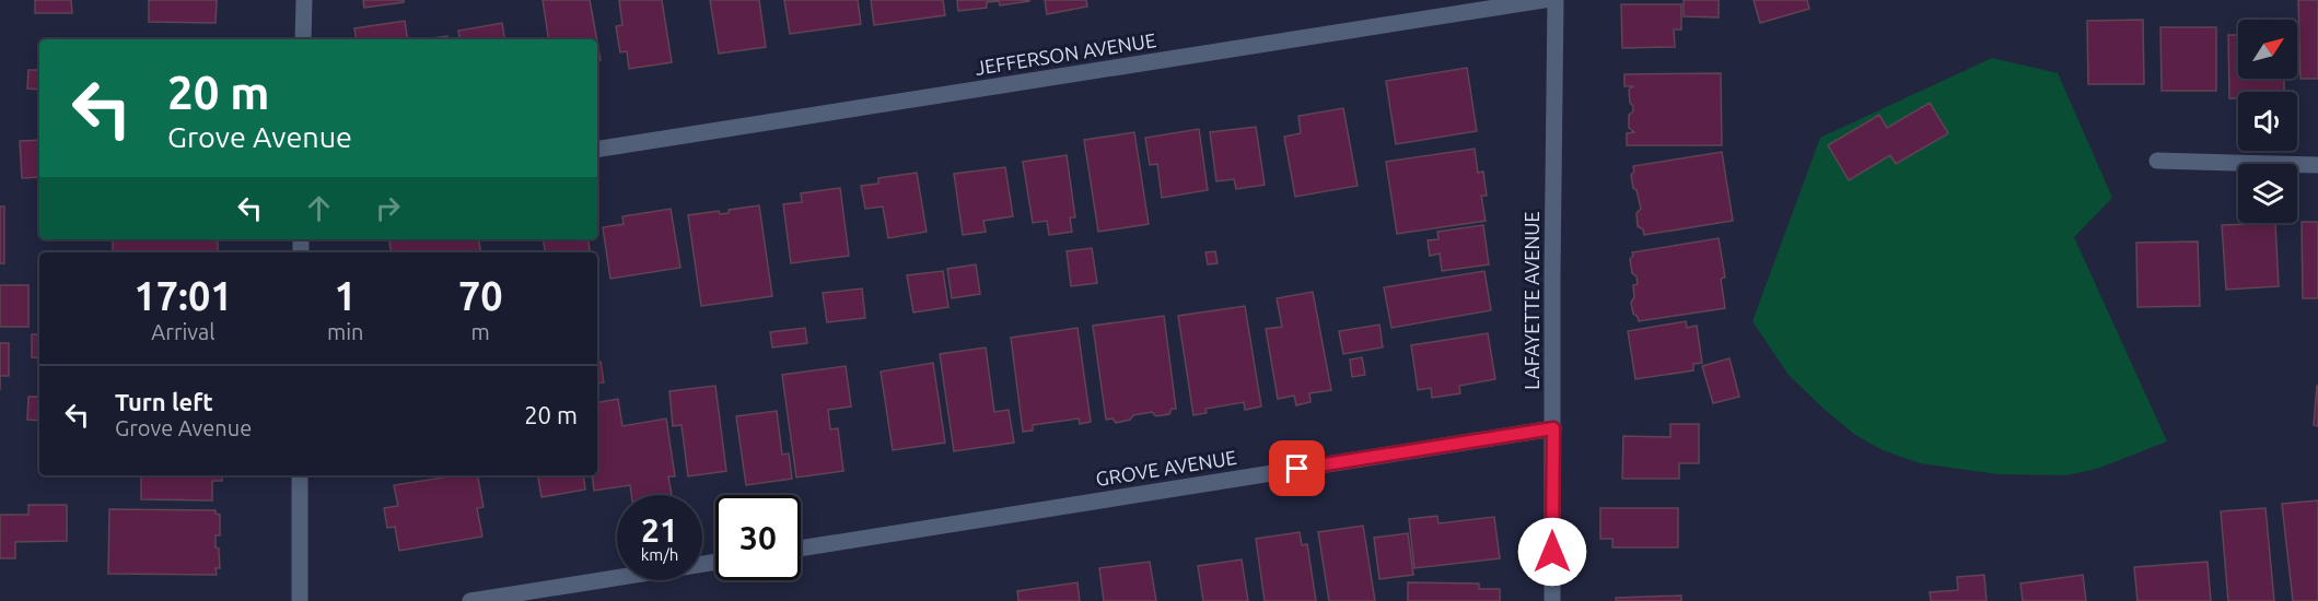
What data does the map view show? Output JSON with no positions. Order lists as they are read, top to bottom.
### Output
{
  "streets": {
    "street": ["JEFFERSON AVENUE", "LAFAYETTE AVENUE", "GROVE AVENUE"]
  },
  "crossings": [
    ["LAFAYETTE AVENUE", "GROVE AVENUE"]
  ],
  "north": "top right",
  "page": {
    "turn": ["20 m", "Grove Avenue"],
    "eta": [
      "17:01",
      "Arrival",
      "1",
      "min",
      "70",
      "m"
    ],
    "list": [
      {
        "name": "Turn left",
        "note": "Grove Avenue",
        "value": "20 m"
      }
    ],
    "speed": "21 km/h",
    "limit": "30"
  }
}
